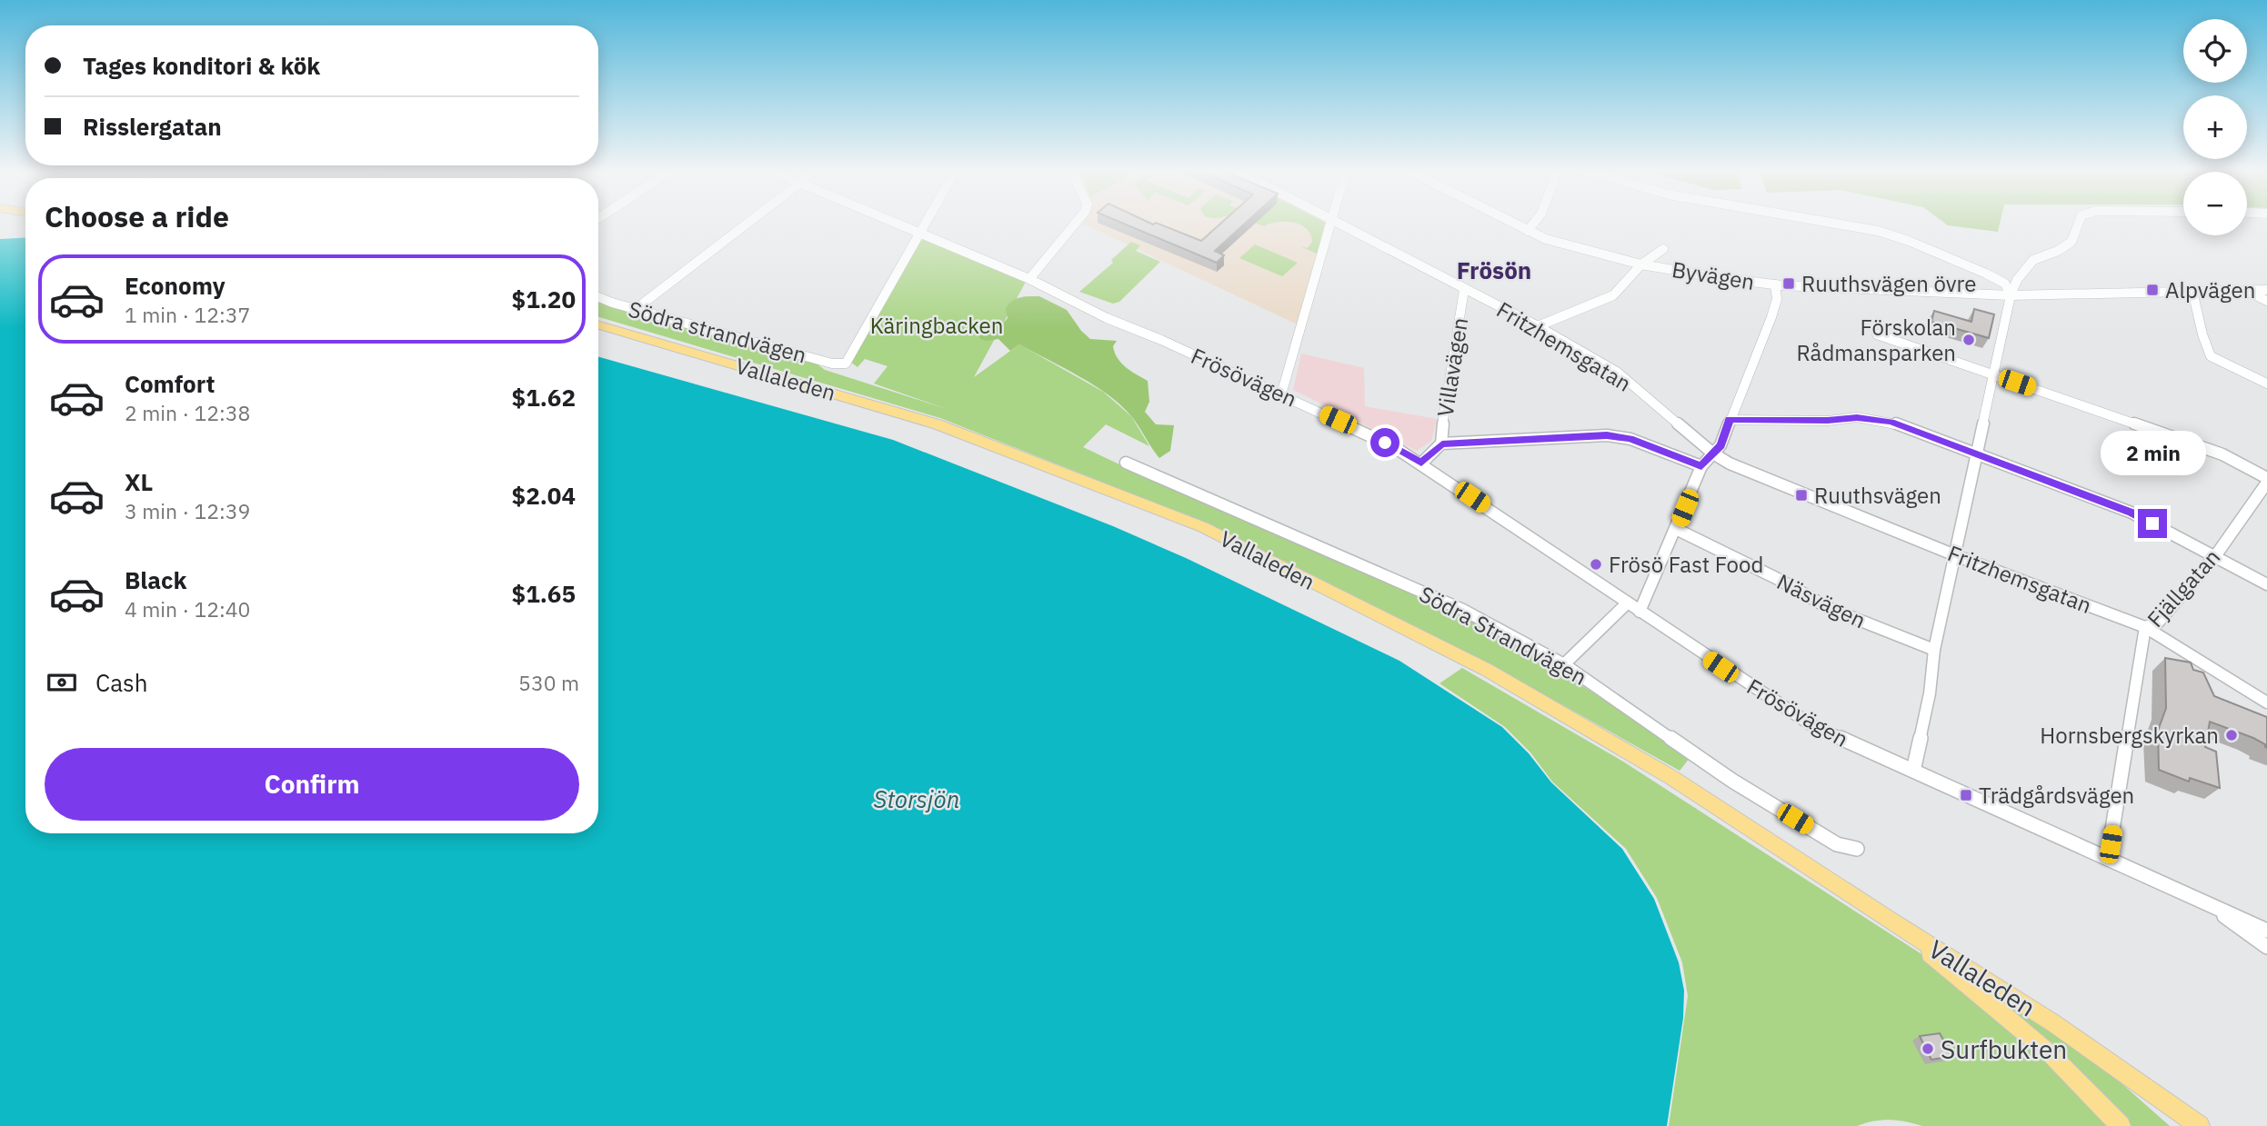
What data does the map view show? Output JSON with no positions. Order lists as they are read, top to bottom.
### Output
{
  "streets": {
    "main road": ["Vallaleden"],
    "street": [
      "Byvägen",
      "Södra strandvägen",
      "Fritzhemsgatan",
      "Villavägen",
      "Frösövägen",
      "Fjällgatan",
      "Näsvägen",
      "Södra Strandvägen"
    ]
  },
  "crossings": [
    ["Södra strandvägen", "Frösövägen"],
    ["Fritzhemsgatan", "Villavägen"],
    ["Fritzhemsgatan", "Fjällgatan"],
    ["Frösövägen", "Fjällgatan"]
  ],
  "districts": ["Frösön"],
  "water": ["Storsjön"],
  "parks": ["Käringbacken"],
  "places": {
    "transit": [
      "Ruuthsvägen övre",
      "Alpvägen",
      "Ruuthsvägen",
      "Trädgårdsvägen"
    ],
    "other": [
      "Förskolan Rådmansparken",
      "Frösö Fast Food",
      "Hornsbergskyrkan",
      "Surfbukten"
    ]
  },
  "page": {
    "map_buttons": ["+", "−"],
    "banner": ["Tages konditori & kök", "Risslergatan"],
    "heading": "Choose a ride",
    "list": [
      {
        "name": "Economy",
        "note": "1 min · 12:37",
        "value": "$1.20"
      },
      {
        "name": "Comfort",
        "note": "2 min · 12:38",
        "value": "$1.62"
      },
      {
        "name": "XL",
        "note": "3 min · 12:39",
        "value": "$2.04"
      },
      {
        "name": "Black",
        "note": "4 min · 12:40",
        "value": "$1.65"
      }
    ],
    "bubble": "2 min",
    "pay": ["Cash", "530 m"],
    "buttons": "Confirm"
  }
}
